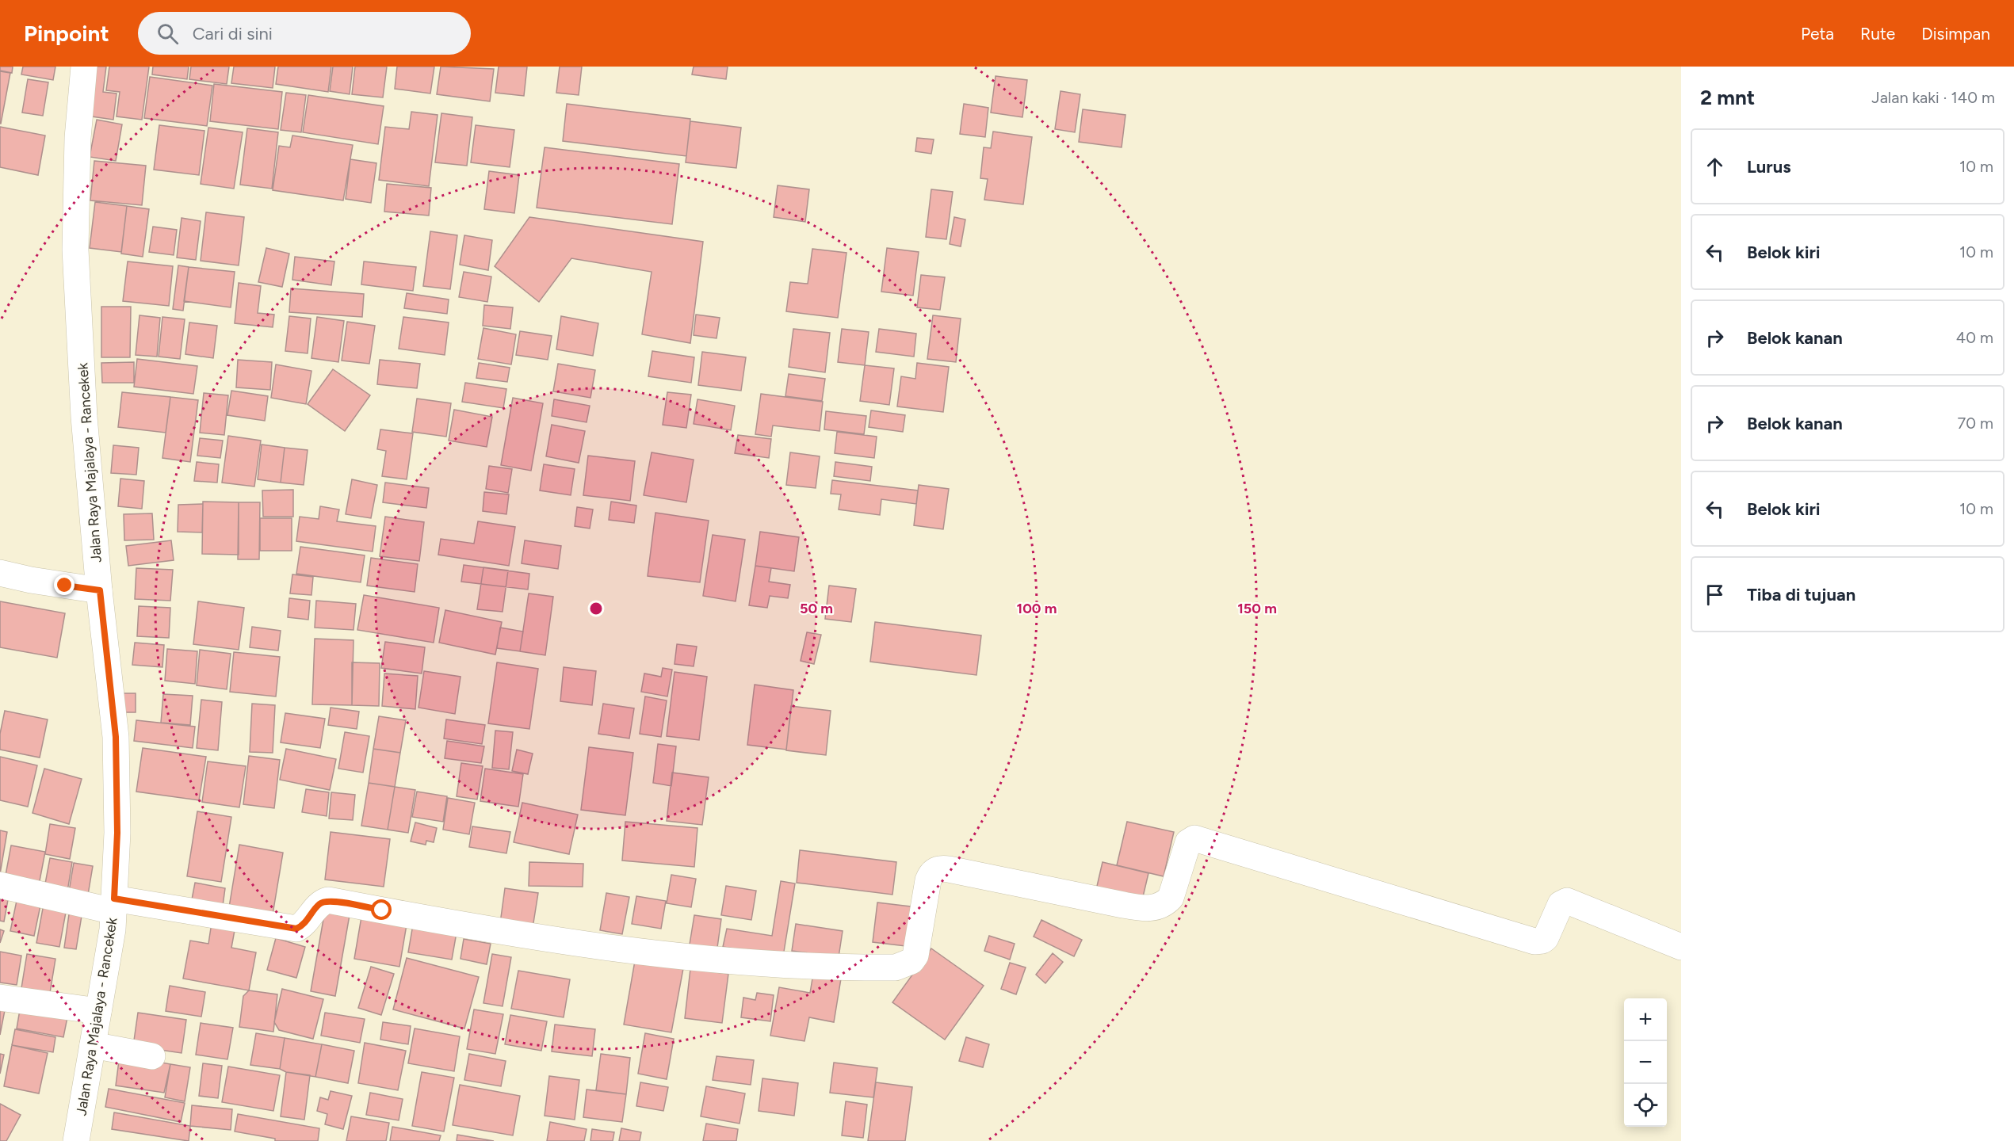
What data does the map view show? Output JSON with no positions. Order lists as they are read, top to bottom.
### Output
{
  "streets": {
    "street": ["Jalan Raya Majalaya - Rancekek"]
  },
  "page": {
    "header": "Pinpoint",
    "search": "Cari di sini",
    "nav": ["Peta", "Rute", "Disimpan"],
    "heading": ["2 mnt", "Jalan kaki · 140 m"],
    "list": [
      ["Lurus", "10 m"],
      ["Belok kiri", "10 m"],
      ["Belok kanan", "40 m"],
      ["Belok kanan", "70 m"],
      ["Belok kiri", "10 m"],
      "Tiba di tujuan"
    ],
    "map_buttons": ["+", "−"]
  },
  "rings": ["50 m", "100 m", "150 m"]
}
